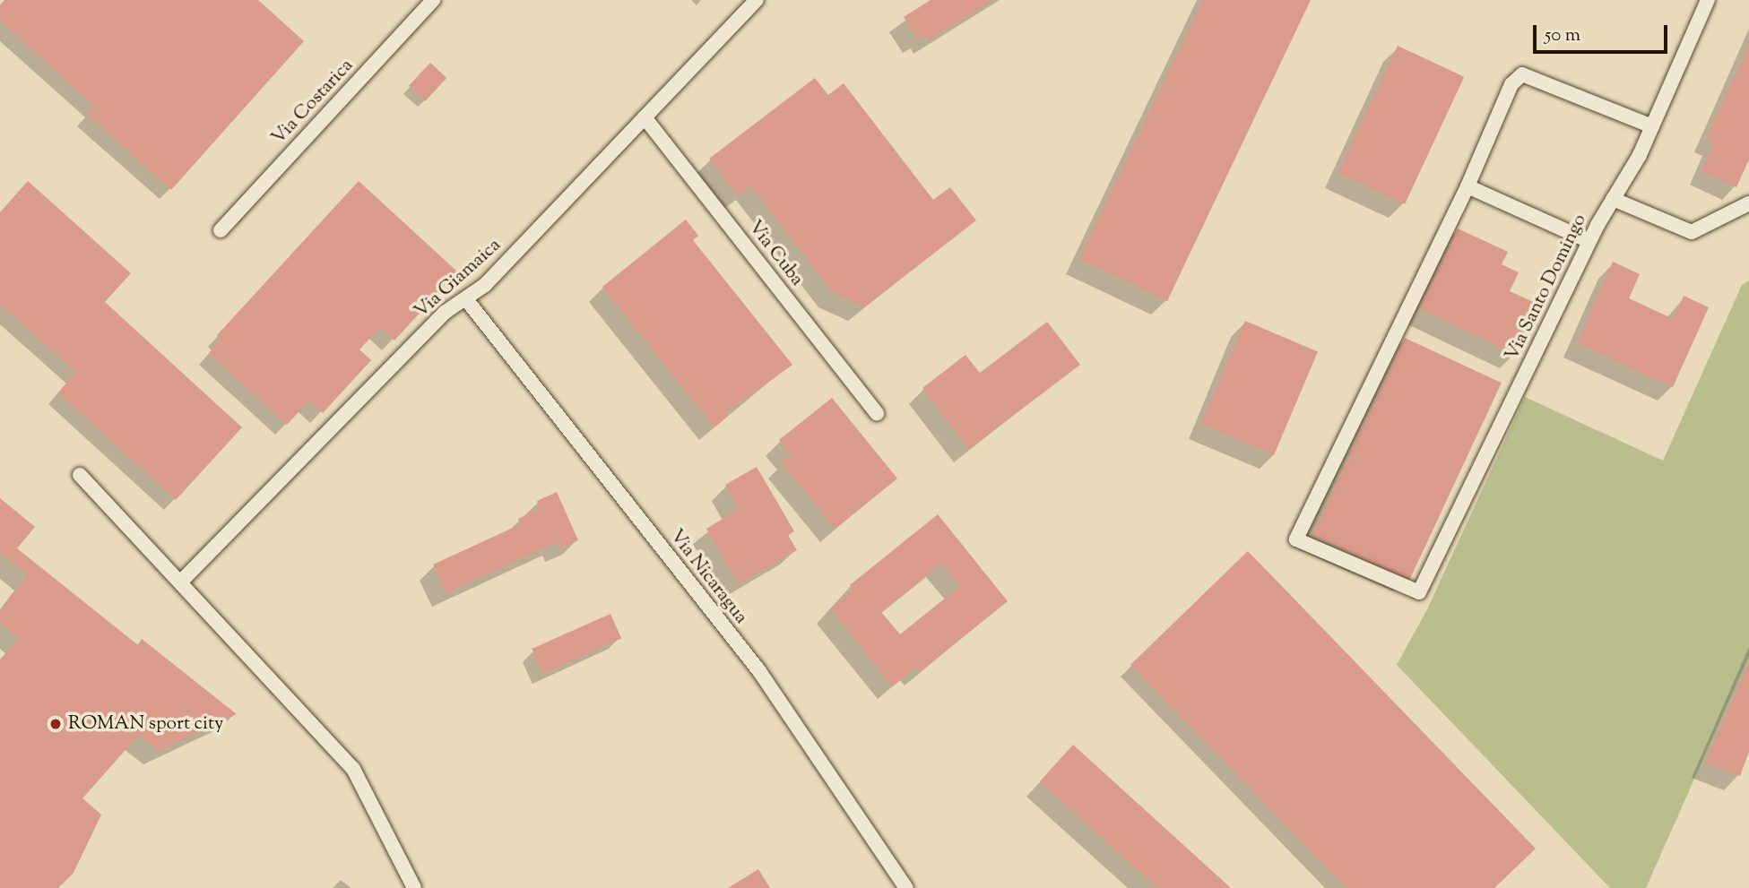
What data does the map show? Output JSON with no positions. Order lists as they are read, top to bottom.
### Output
{
  "streets": {
    "street": [
      "Via Costarica",
      "Via Cuba",
      "Via Giamaica",
      "Via Santo Domingo",
      "Via Nicaragua"
    ]
  },
  "crossings": [
    ["Via Cuba", "Via Giamaica"],
    ["Via Giamaica", "Via Nicaragua"]
  ],
  "places": ["ROMAN sport city"],
  "scale_bar": "50 m"
}
